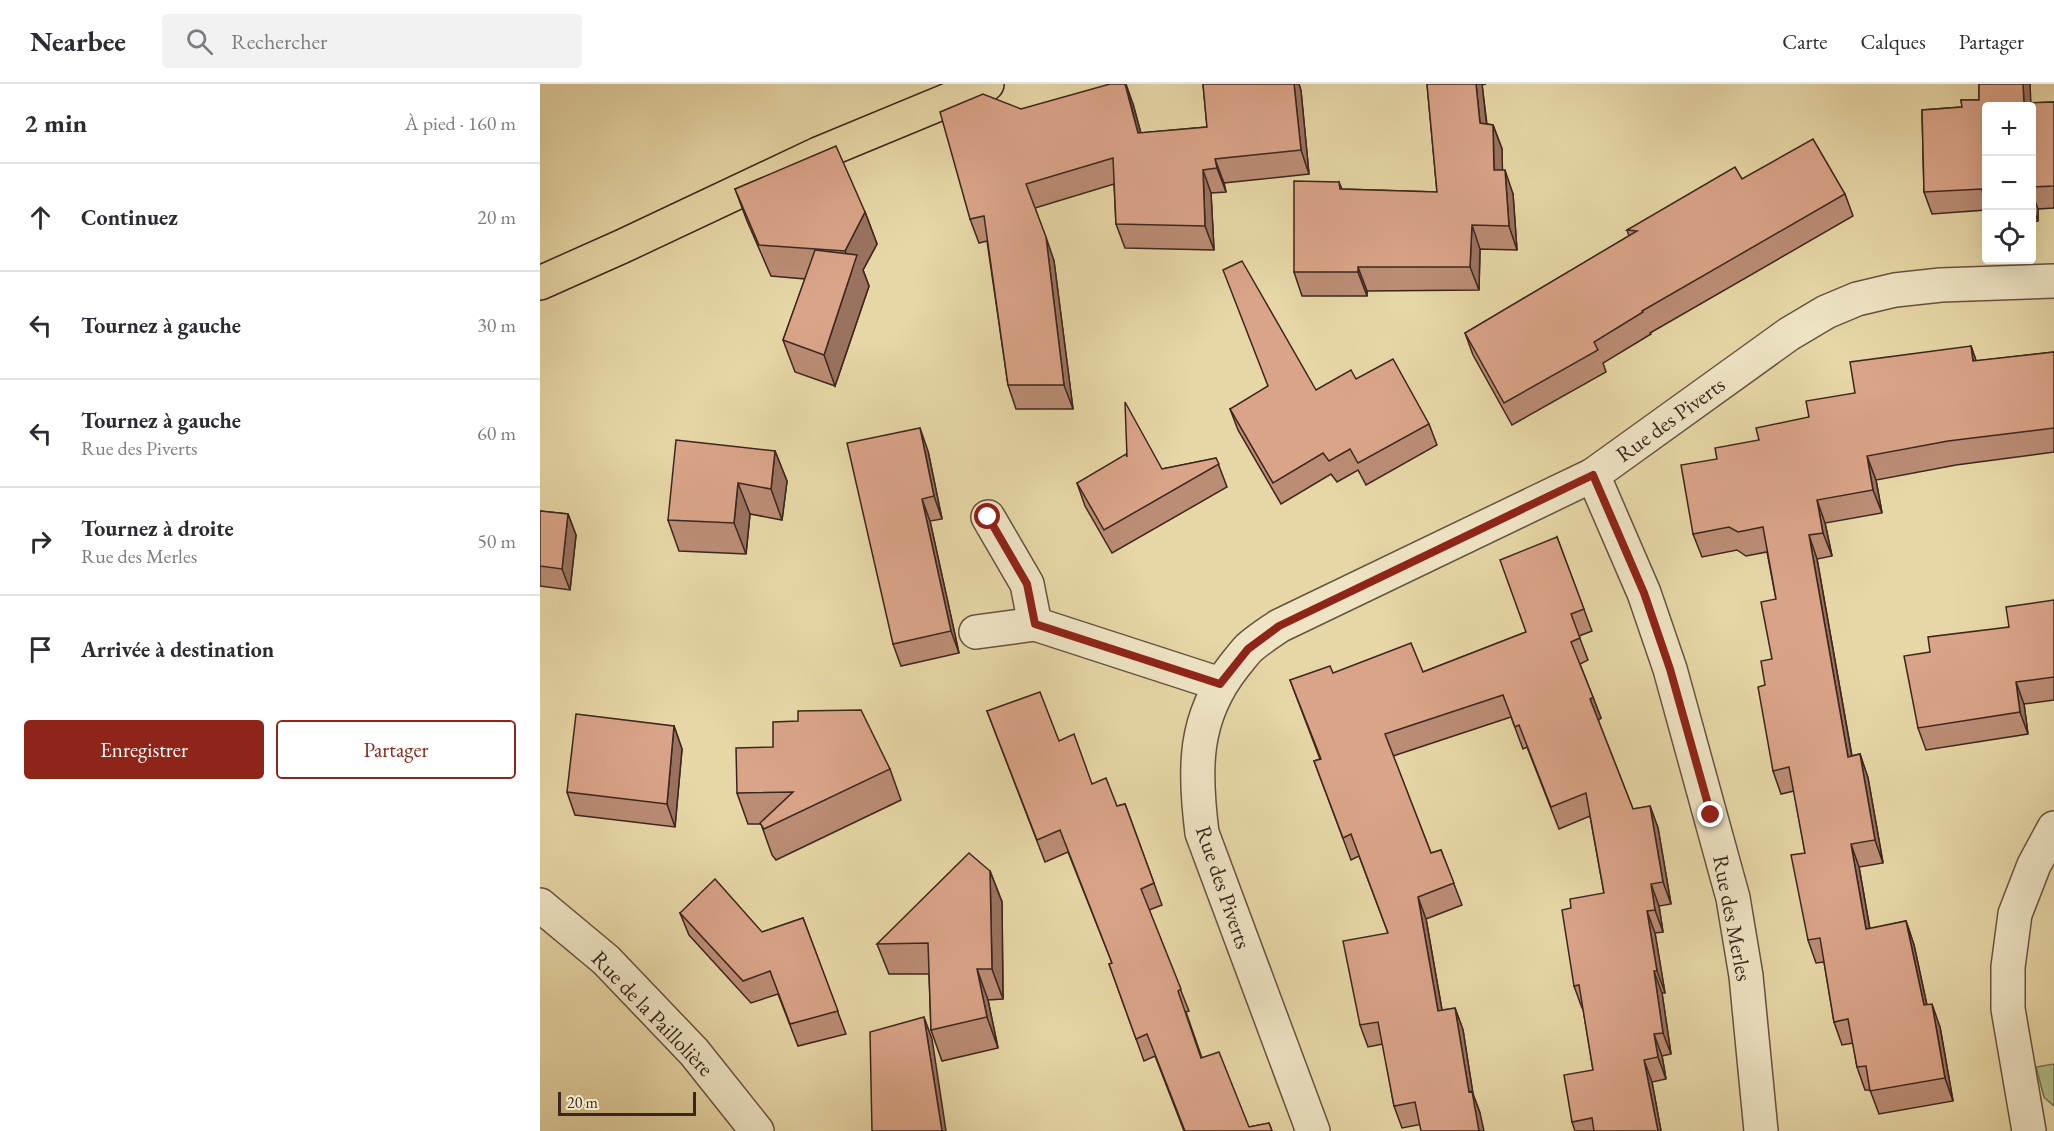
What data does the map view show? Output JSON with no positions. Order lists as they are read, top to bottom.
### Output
{
  "streets": {
    "street": ["Rue des Piverts", "Rue des Merles", "Rue de la Paillolière"]
  },
  "crossings": [
    ["Rue des Piverts", "Rue des Merles"]
  ],
  "scale_bar": "20 m",
  "page": {
    "header": "Nearbee",
    "search": "Rechercher",
    "nav": ["Carte", "Calques", "Partager"],
    "heading": ["2 min", "À pied · 160 m"],
    "map_buttons": ["+", "−"],
    "list": [
      ["Continuez", "20 m"],
      ["Tournez à gauche", "30 m"],
      ["Tournez à gauche", "Rue des Piverts", "60 m"],
      ["Tournez à droite", "Rue des Merles", "50 m"],
      "Arrivée à destination"
    ],
    "buttons": ["Enregistrer", "Partager"],
    "scale": "20 m"
  }
}
